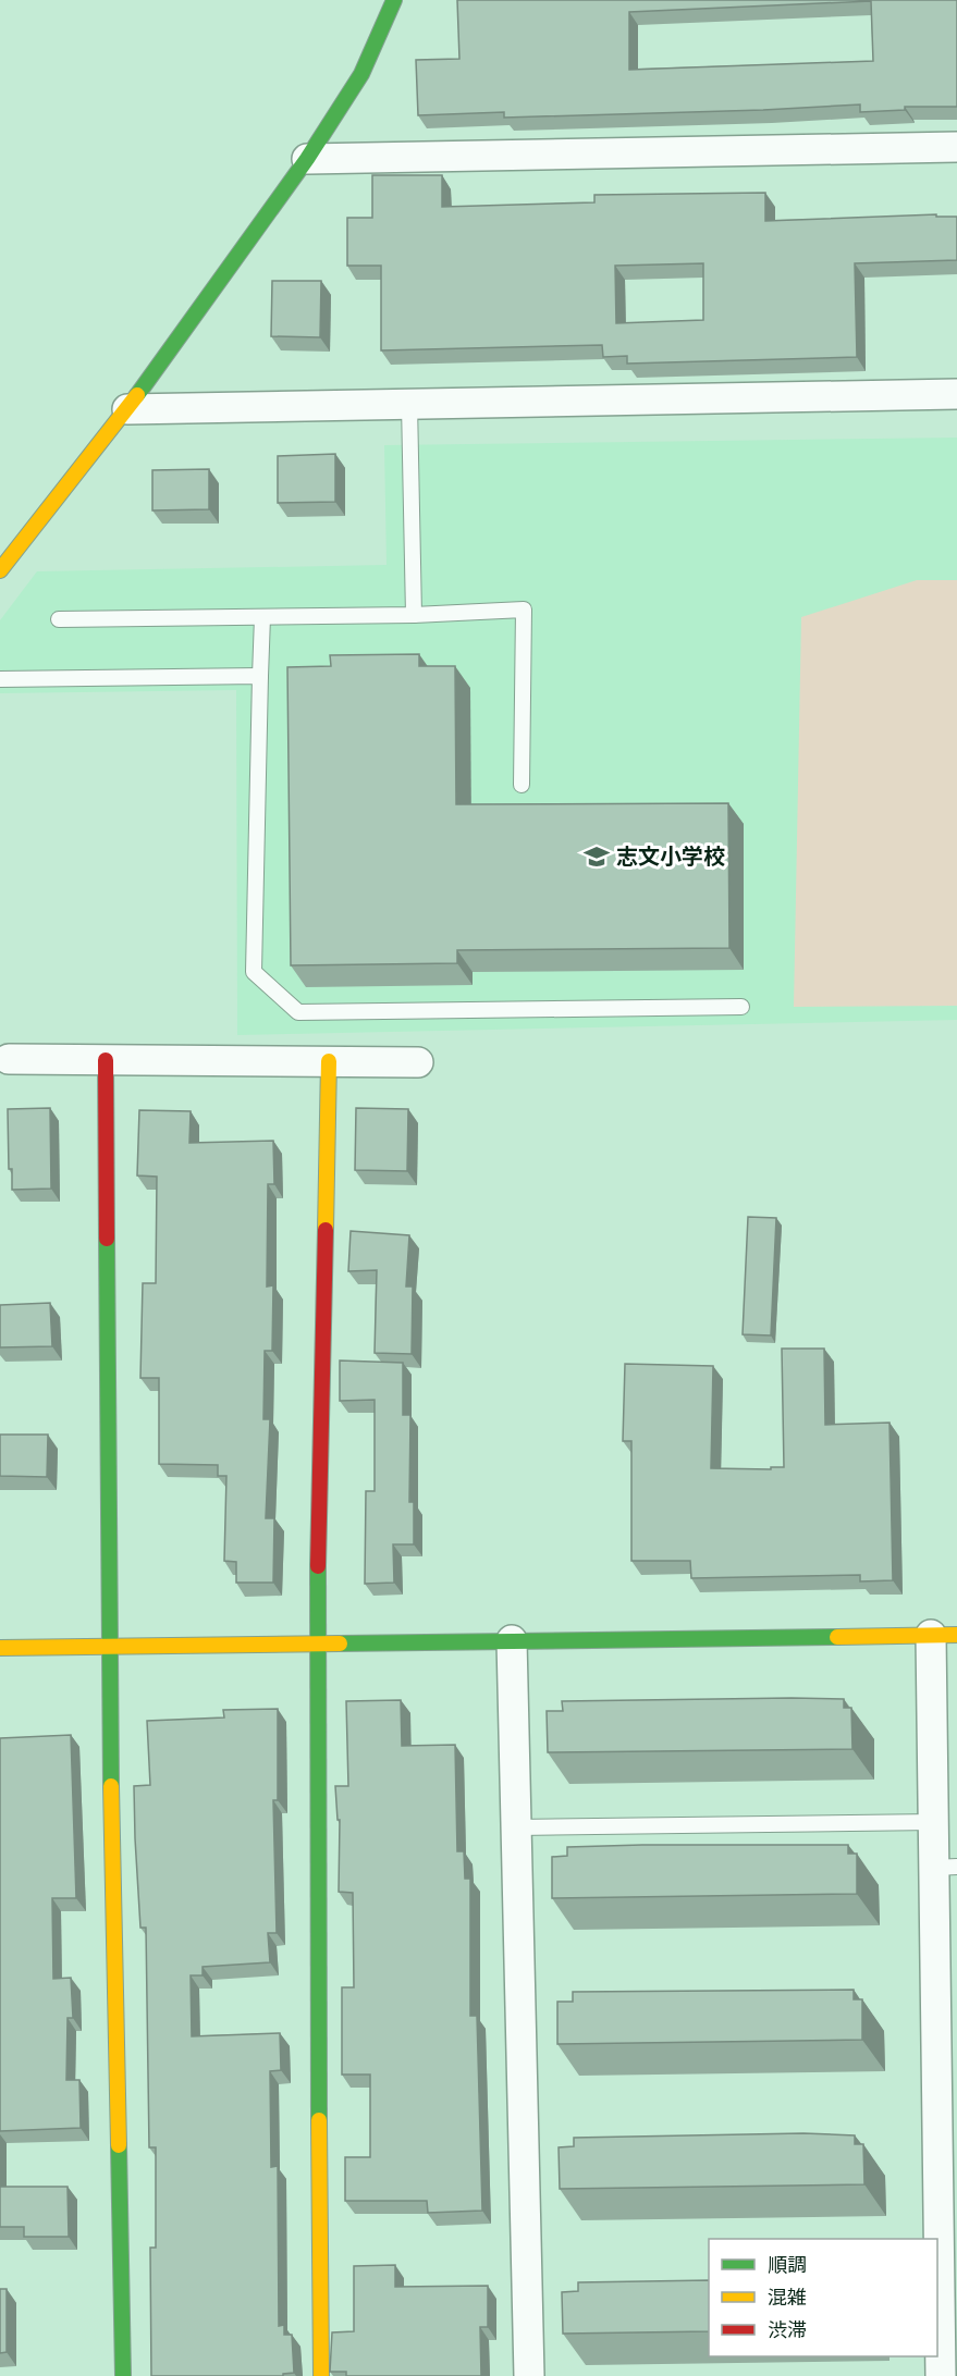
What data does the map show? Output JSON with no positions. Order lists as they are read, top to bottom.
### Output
{
  "places": {
    "school or university": ["志文小学校"]
  },
  "legend": ["順調", "混雑", "渋滞"]
}
